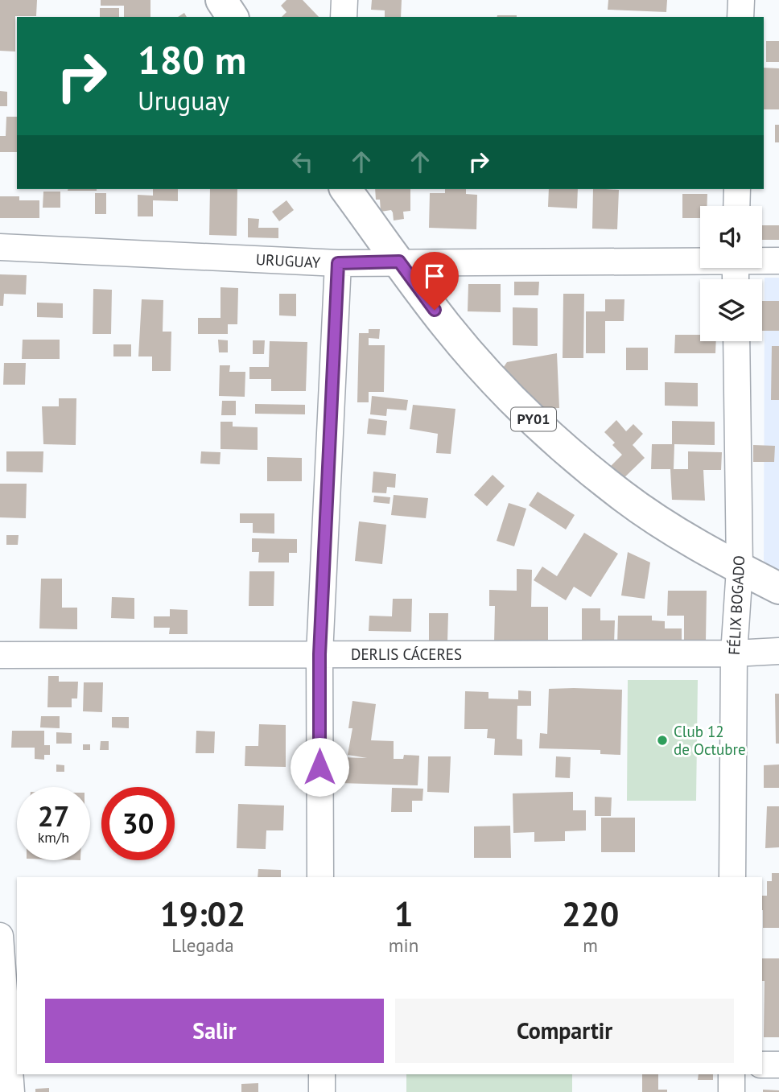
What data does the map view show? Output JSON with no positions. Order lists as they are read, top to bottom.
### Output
{
  "streets": {
    "highway": ["PY01"],
    "street": ["URUGUAY", "FÉLIX BOGADO", "DERLIS CÁCERES"]
  },
  "crossings": [
    ["URUGUAY", "PY01"],
    ["PY01", "FÉLIX BOGADO"],
    ["FÉLIX BOGADO", "DERLIS CÁCERES"]
  ],
  "places": ["Club 12 de Octubre"],
  "page": {
    "turn": ["180 m", "Uruguay"],
    "speed": "27 km/h",
    "limit": "30",
    "eta": [
      "19:02",
      "Llegada",
      "1",
      "min",
      "220",
      "m"
    ],
    "buttons": ["Salir", "Compartir"]
  }
}
